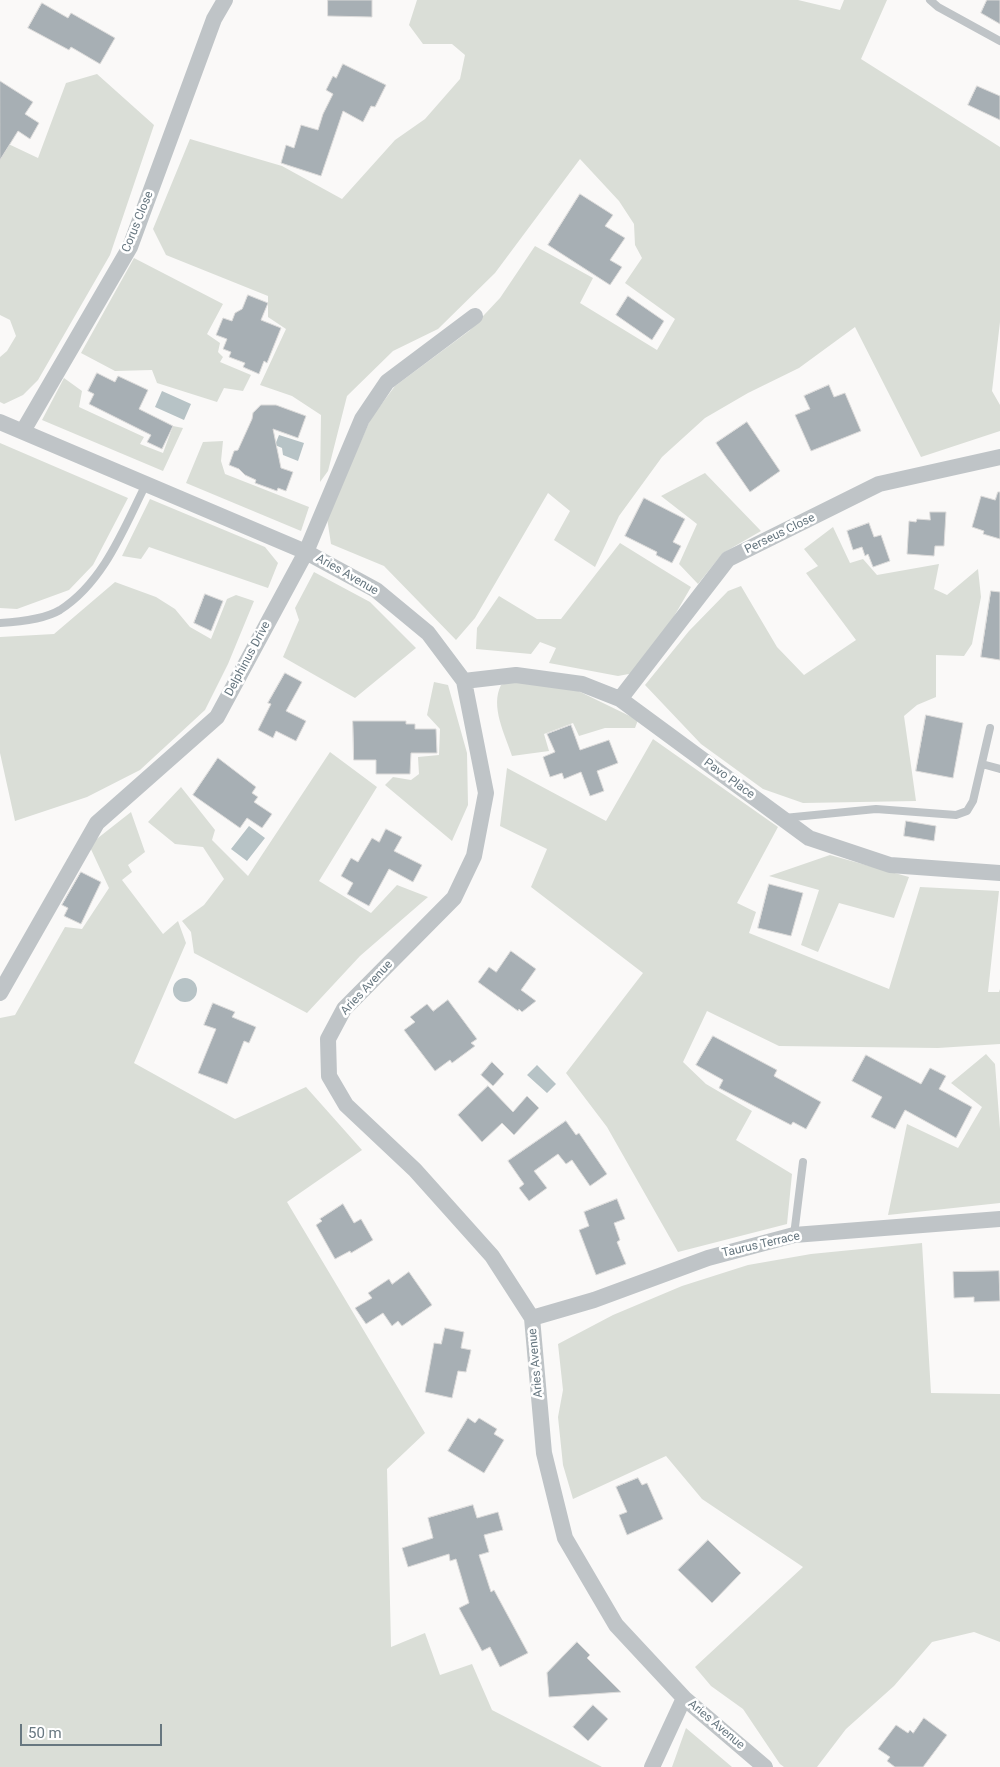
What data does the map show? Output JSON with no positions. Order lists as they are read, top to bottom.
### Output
{
  "streets": {
    "street": [
      "Corus Close",
      "Perseus Close",
      "Aries Avenue",
      "Delphinus Drive",
      "Pavo Place",
      "Taurus Terrace"
    ]
  },
  "crossings": [
    ["Corus Close", "Aries Avenue"],
    ["Perseus Close", "Pavo Place"],
    ["Aries Avenue", "Delphinus Drive"],
    ["Aries Avenue", "Pavo Place"],
    ["Aries Avenue", "Taurus Terrace"]
  ],
  "scale_bar": "50 m"
}
